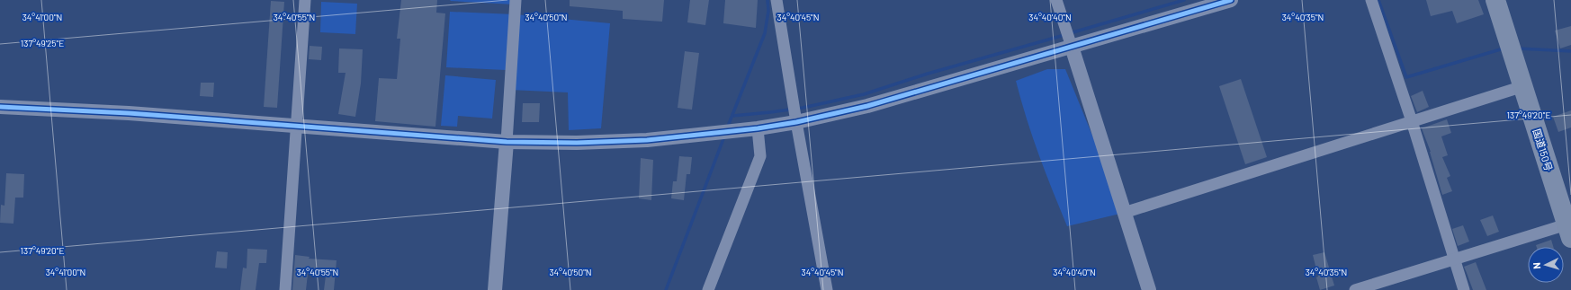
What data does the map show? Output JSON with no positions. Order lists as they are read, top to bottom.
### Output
{
  "streets": {
    "highway": ["国道150号"]
  },
  "north": "left",
  "coordinates": [
    "34°41'00\"N",
    "34°40'55\"N",
    "34°40'50\"N",
    "34°40'45\"N",
    "34°40'40\"N",
    "34°40'35\"N",
    "137°49'25\"E",
    "137°49'20\"E"
  ]
}
